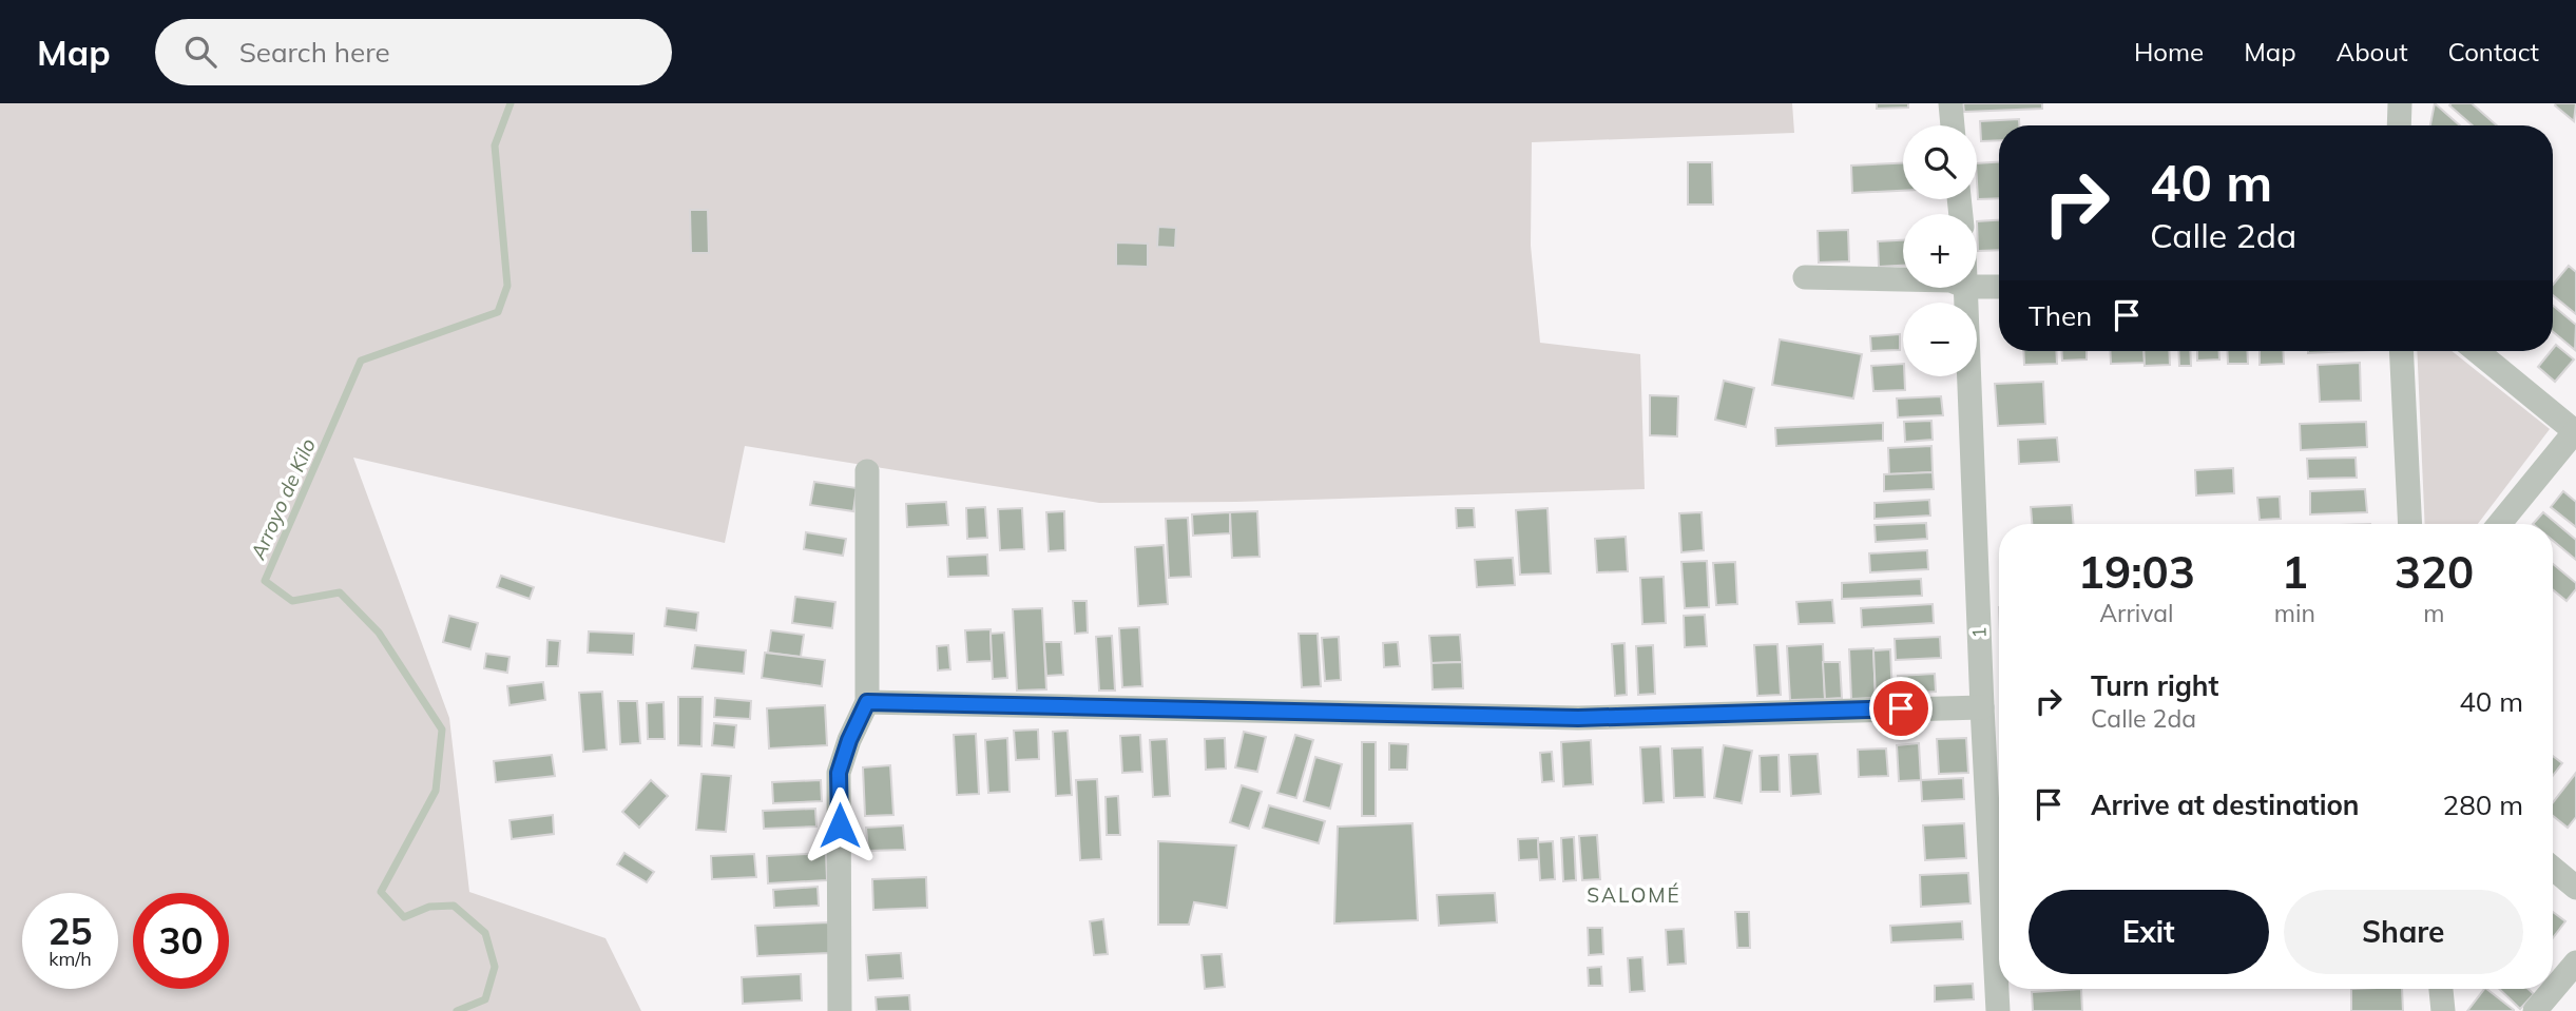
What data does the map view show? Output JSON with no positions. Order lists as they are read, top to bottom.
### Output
{
  "streets": {
    "street": ["1"]
  },
  "districts": ["SALOMÉ"],
  "water": ["Arroyo de Kilo"],
  "page": {
    "header": "Map",
    "search": "Search here",
    "nav": [
      "Home",
      "Map",
      "About",
      "Contact"
    ],
    "map_buttons": ["+", "−"],
    "turn": ["40 m", "Calle 2da"],
    "then": "Then",
    "eta": [
      "19:03",
      "Arrival",
      "1",
      "min",
      "320",
      "m"
    ],
    "list": [
      {
        "name": "Turn right",
        "note": "Calle 2da",
        "value": "40 m"
      },
      {
        "name": "Arrive at destination",
        "value": "280 m"
      }
    ],
    "buttons": ["Exit", "Share"],
    "speed": "25 km/h",
    "limit": "30"
  }
}
